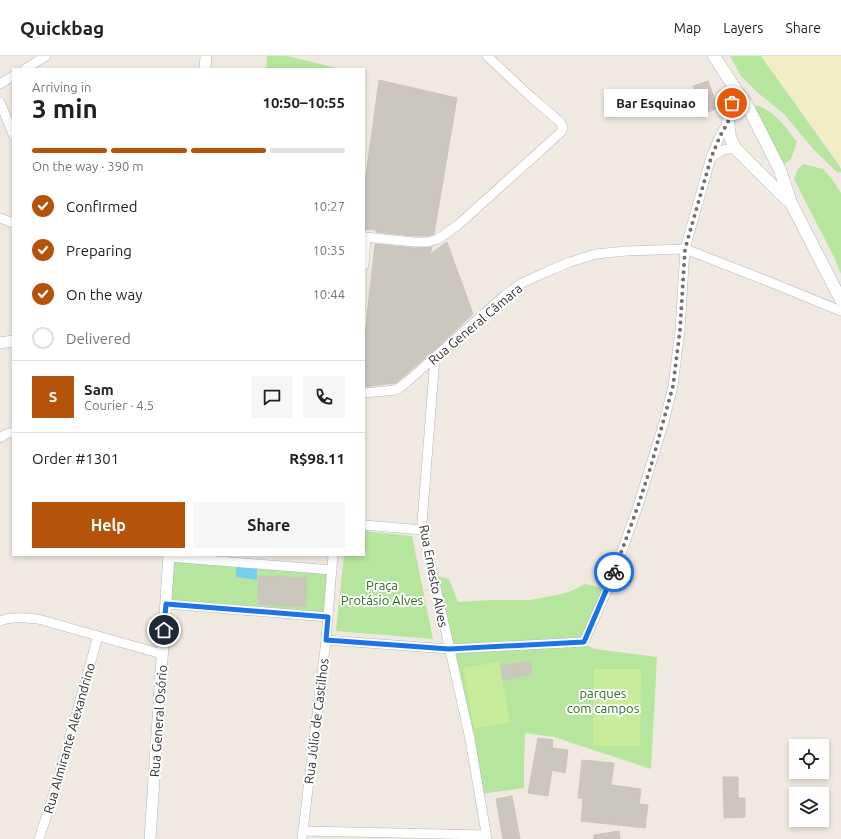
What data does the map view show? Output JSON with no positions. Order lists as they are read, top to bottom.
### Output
{
  "streets": {
    "street": [
      "Rua General Câmara",
      "Rua Ernesto Alves",
      "Rua General Osório",
      "Rua Júlio de Castilhos",
      "Rua Almirante Alexandrino"
    ]
  },
  "crossings": [
    ["Rua General Câmara", "Rua Ernesto Alves"]
  ],
  "parks": ["Praça Protásio Alves", "parques com campos"],
  "places": ["Bar Esquinao"],
  "page": {
    "header": "Quickbag",
    "nav": ["Map", "Layers", "Share"],
    "heading": ["3 min", "Arriving in", "10:50–10:55"],
    "panel": [
      "Sam",
      "Courier · 4.5",
      "Order #1301",
      "R$98.11"
    ],
    "bubble": "Bar Esquinao",
    "bar": "On the way · 390 m",
    "list": [
      ["Confirmed", "10:27"],
      ["Preparing", "10:35"],
      ["On the way", "10:44"],
      "Delivered"
    ],
    "round": "S",
    "buttons": ["Help", "Share"]
  }
}
